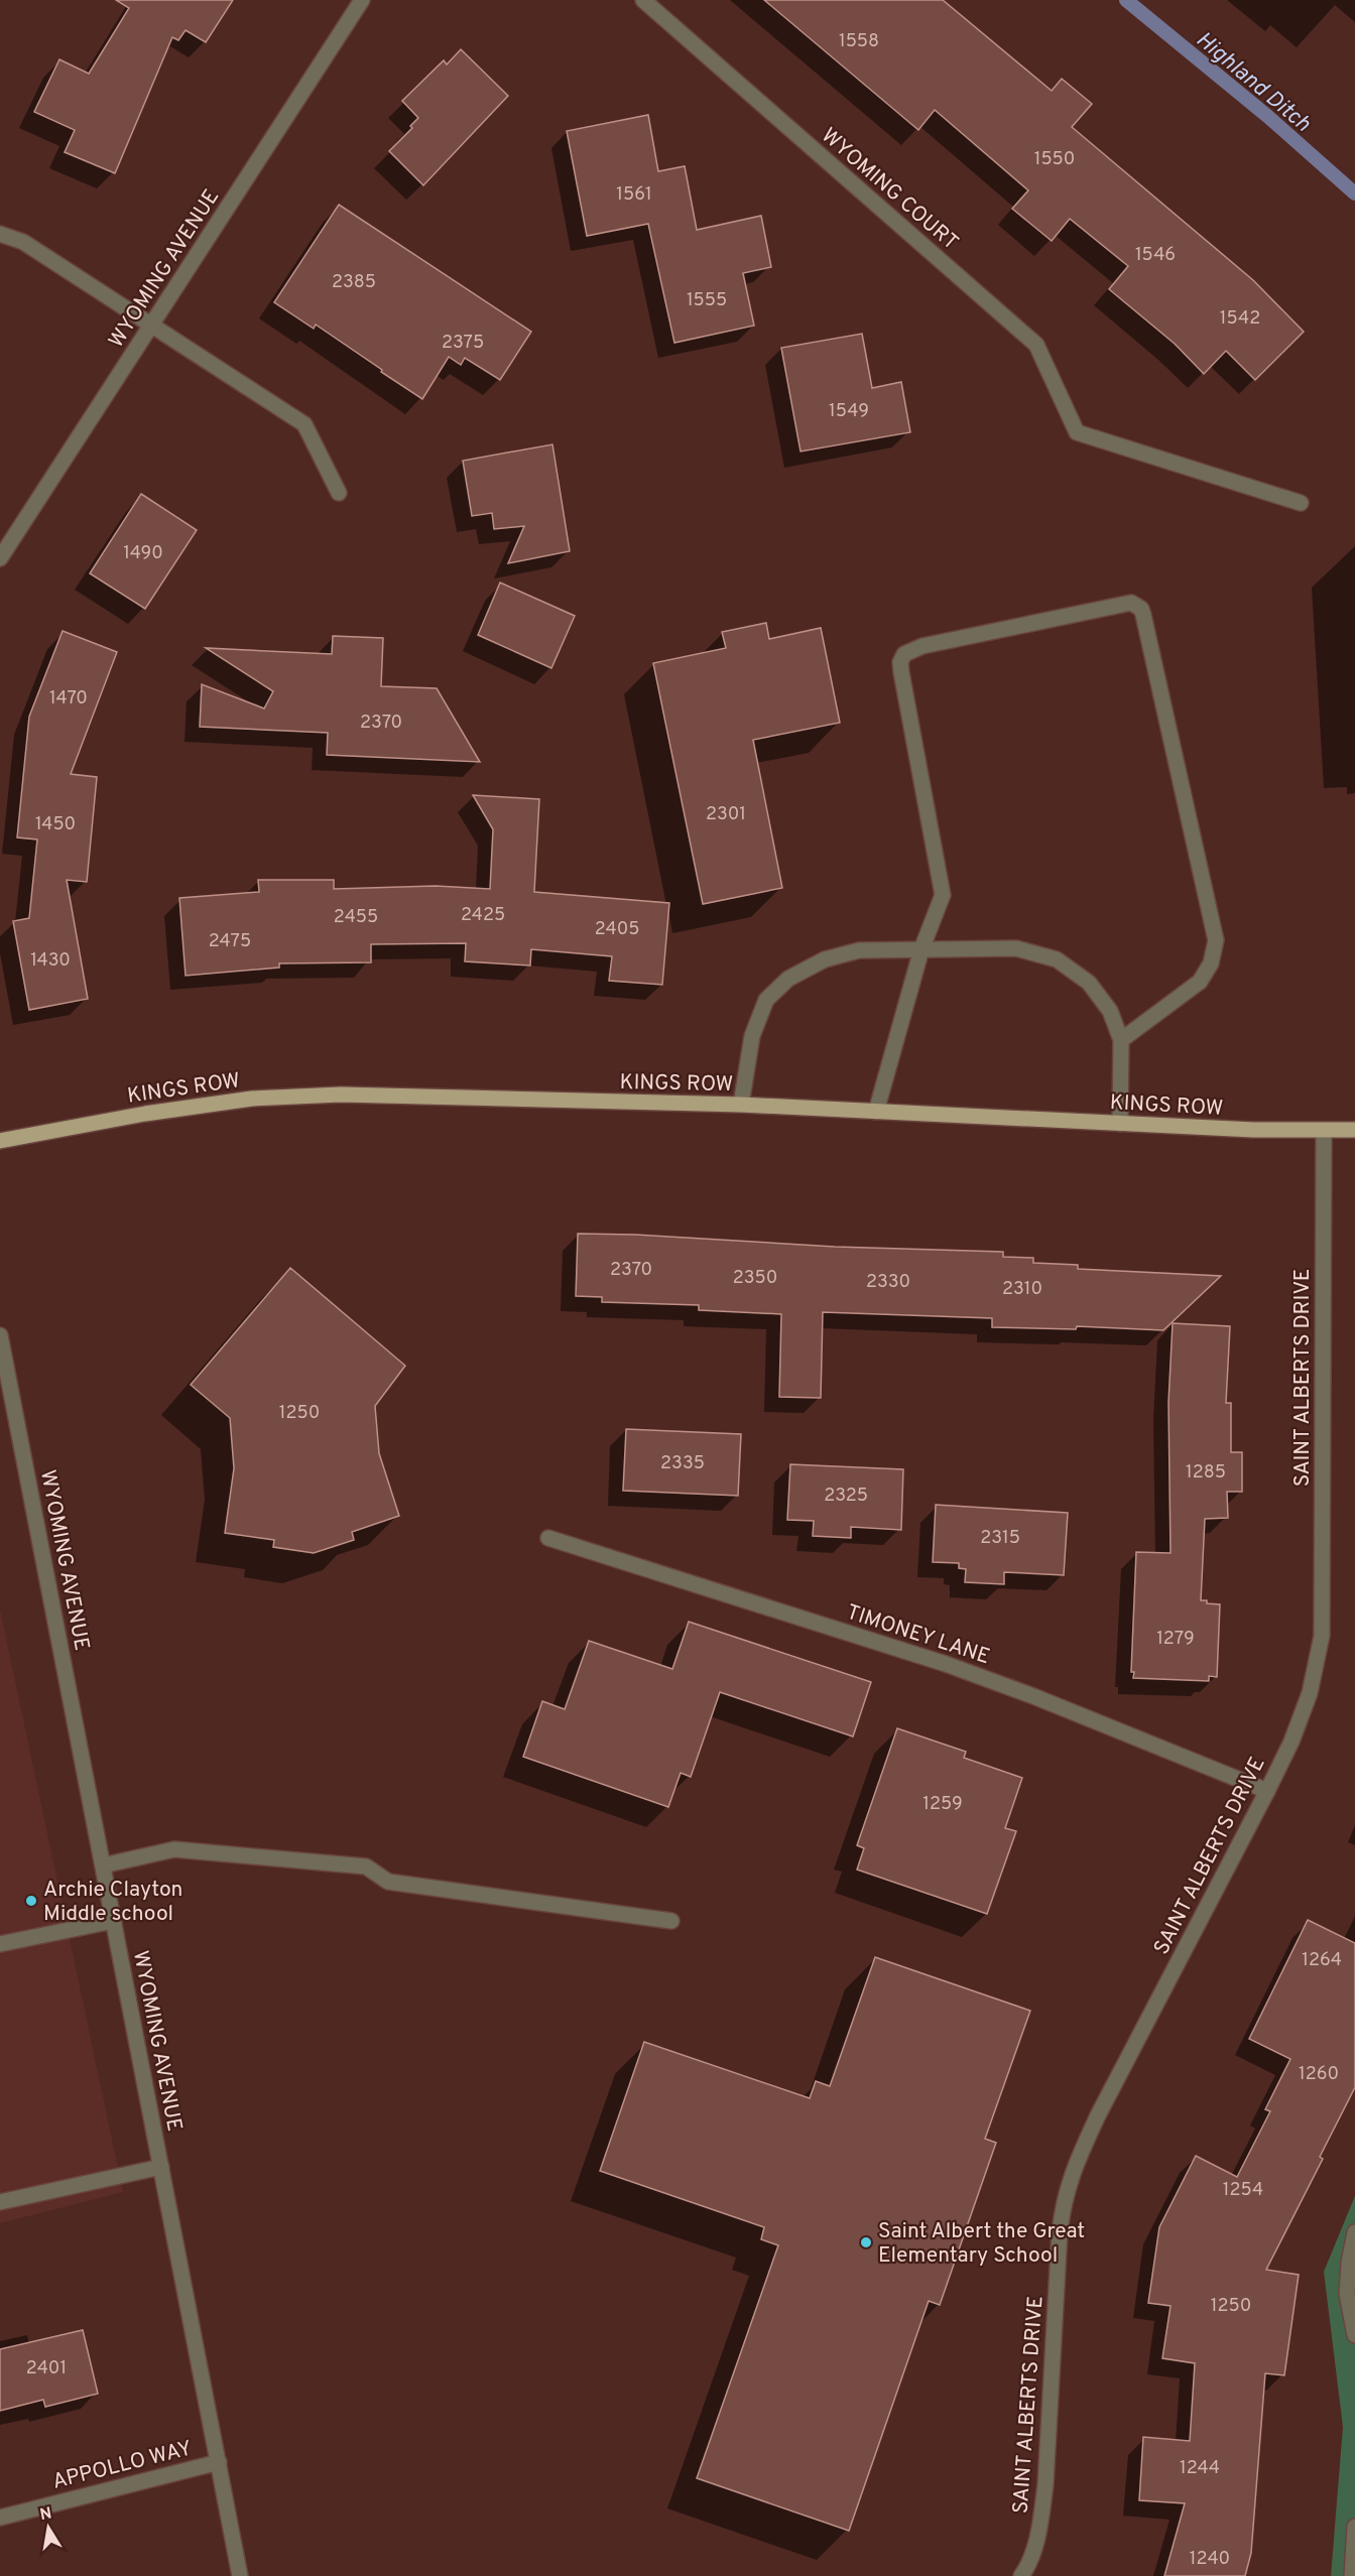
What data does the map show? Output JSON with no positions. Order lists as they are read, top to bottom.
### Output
{
  "streets": {
    "main road": ["KINGS ROW"],
    "street": [
      "WYOMING COURT",
      "WYOMING AVENUE",
      "SAINT ALBERTS DRIVE",
      "TIMONEY LANE",
      "APPOLLO WAY"
    ]
  },
  "crossings": [
    ["WYOMING AVENUE", "APPOLLO WAY"],
    ["KINGS ROW", "SAINT ALBERTS DRIVE"],
    ["SAINT ALBERTS DRIVE", "TIMONEY LANE"]
  ],
  "water": ["Highland Ditch"],
  "places": ["Archie Clayton Middle school", "Saint Albert the Great Elementary School"],
  "house_numbers": [
    "1558",
    "1550",
    "1561",
    "1546",
    "2385",
    "1555",
    "1542",
    "2375",
    "1549",
    "1490",
    "1470",
    "2370",
    "2301",
    "1450",
    "2425",
    "2455",
    "2405",
    "2475",
    "1430",
    "2370",
    "2350",
    "2330",
    "2310",
    "1250",
    "2335",
    "1285",
    "2325",
    "2315",
    "1279",
    "1259",
    "1264",
    "1260",
    "1254",
    "1250",
    "2401",
    "1244",
    "1240"
  ],
  "north": "top"
}
